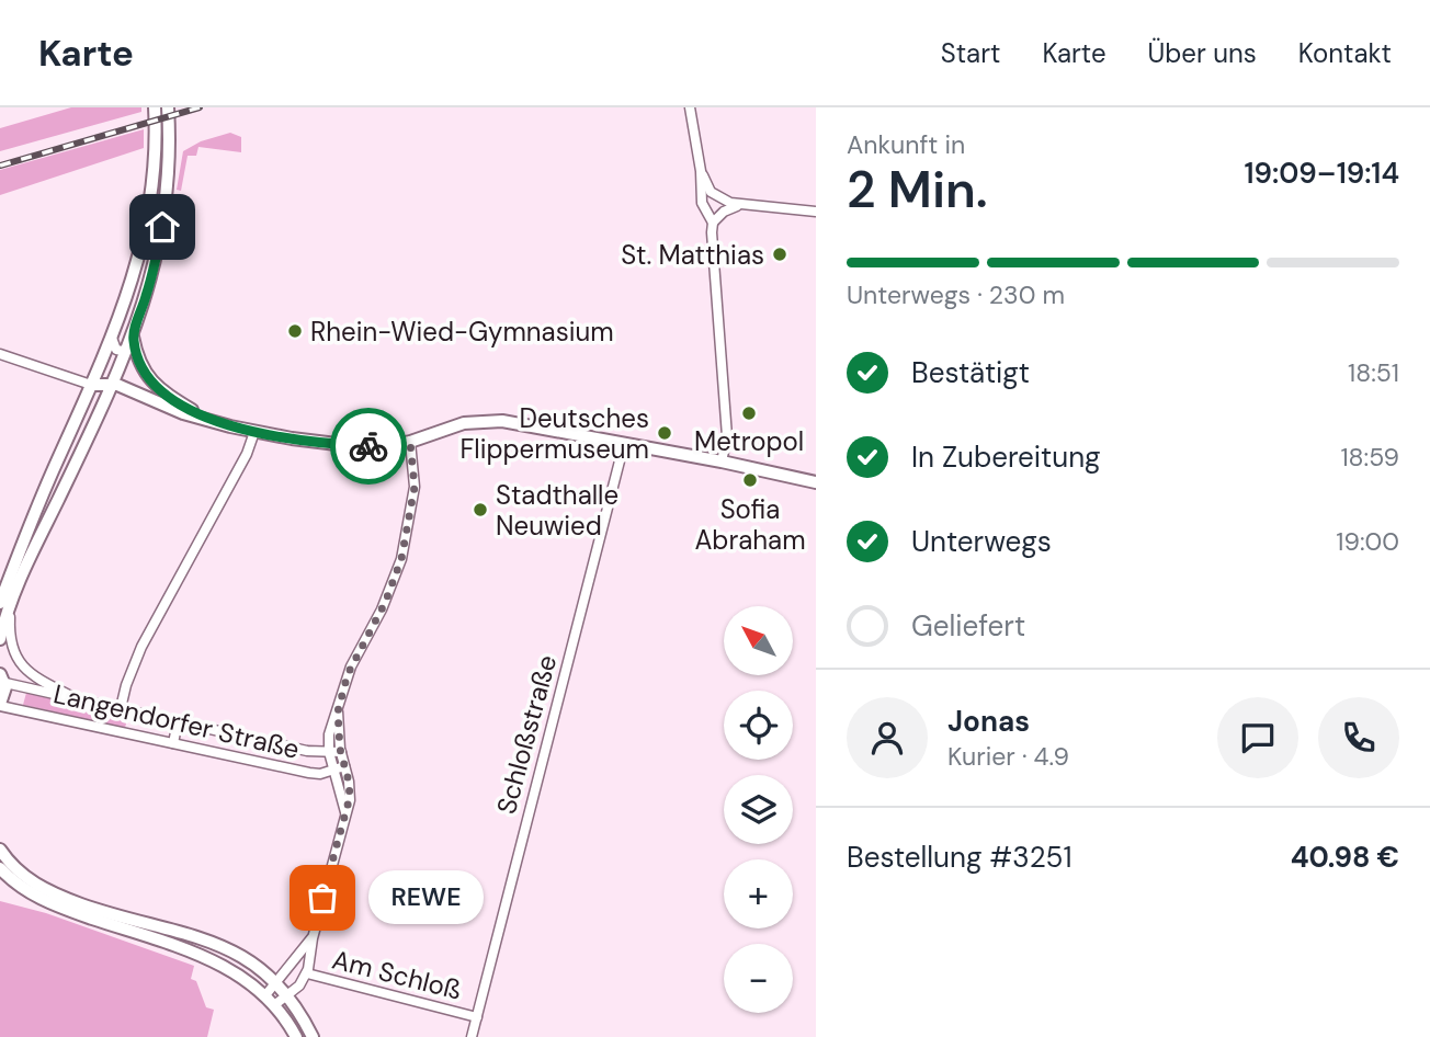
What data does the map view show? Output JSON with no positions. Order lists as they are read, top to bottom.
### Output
{
  "streets": {
    "street": ["Langendorfer Straße", "Schloßstraße", "Am Schloß"]
  },
  "crossings": [
    ["Schloßstraße", "Am Schloß"]
  ],
  "places": [
    "St. Matthias",
    "Rhein-Wied-Gymnasium",
    "Metropol",
    "Deutsches Flippermuseum",
    "Sofia Abraham",
    "Stadthalle Neuwied",
    "REWE"
  ],
  "north": "top left",
  "page": {
    "header": "Karte",
    "nav": [
      "Start",
      "Karte",
      "Über uns",
      "Kontakt"
    ],
    "heading": ["2 Min.", "Ankunft in", "19:09–19:14"],
    "panel": [
      "Jonas",
      "Kurier · 4.9",
      "Bestellung #3251",
      "40.98 €"
    ],
    "bar": "Unterwegs · 230 m",
    "list": [
      ["Bestätigt", "18:51"],
      ["In Zubereitung", "18:59"],
      ["Unterwegs", "19:00"],
      "Geliefert"
    ],
    "map_buttons": ["+", "−"],
    "bubble": "REWE"
  }
}
